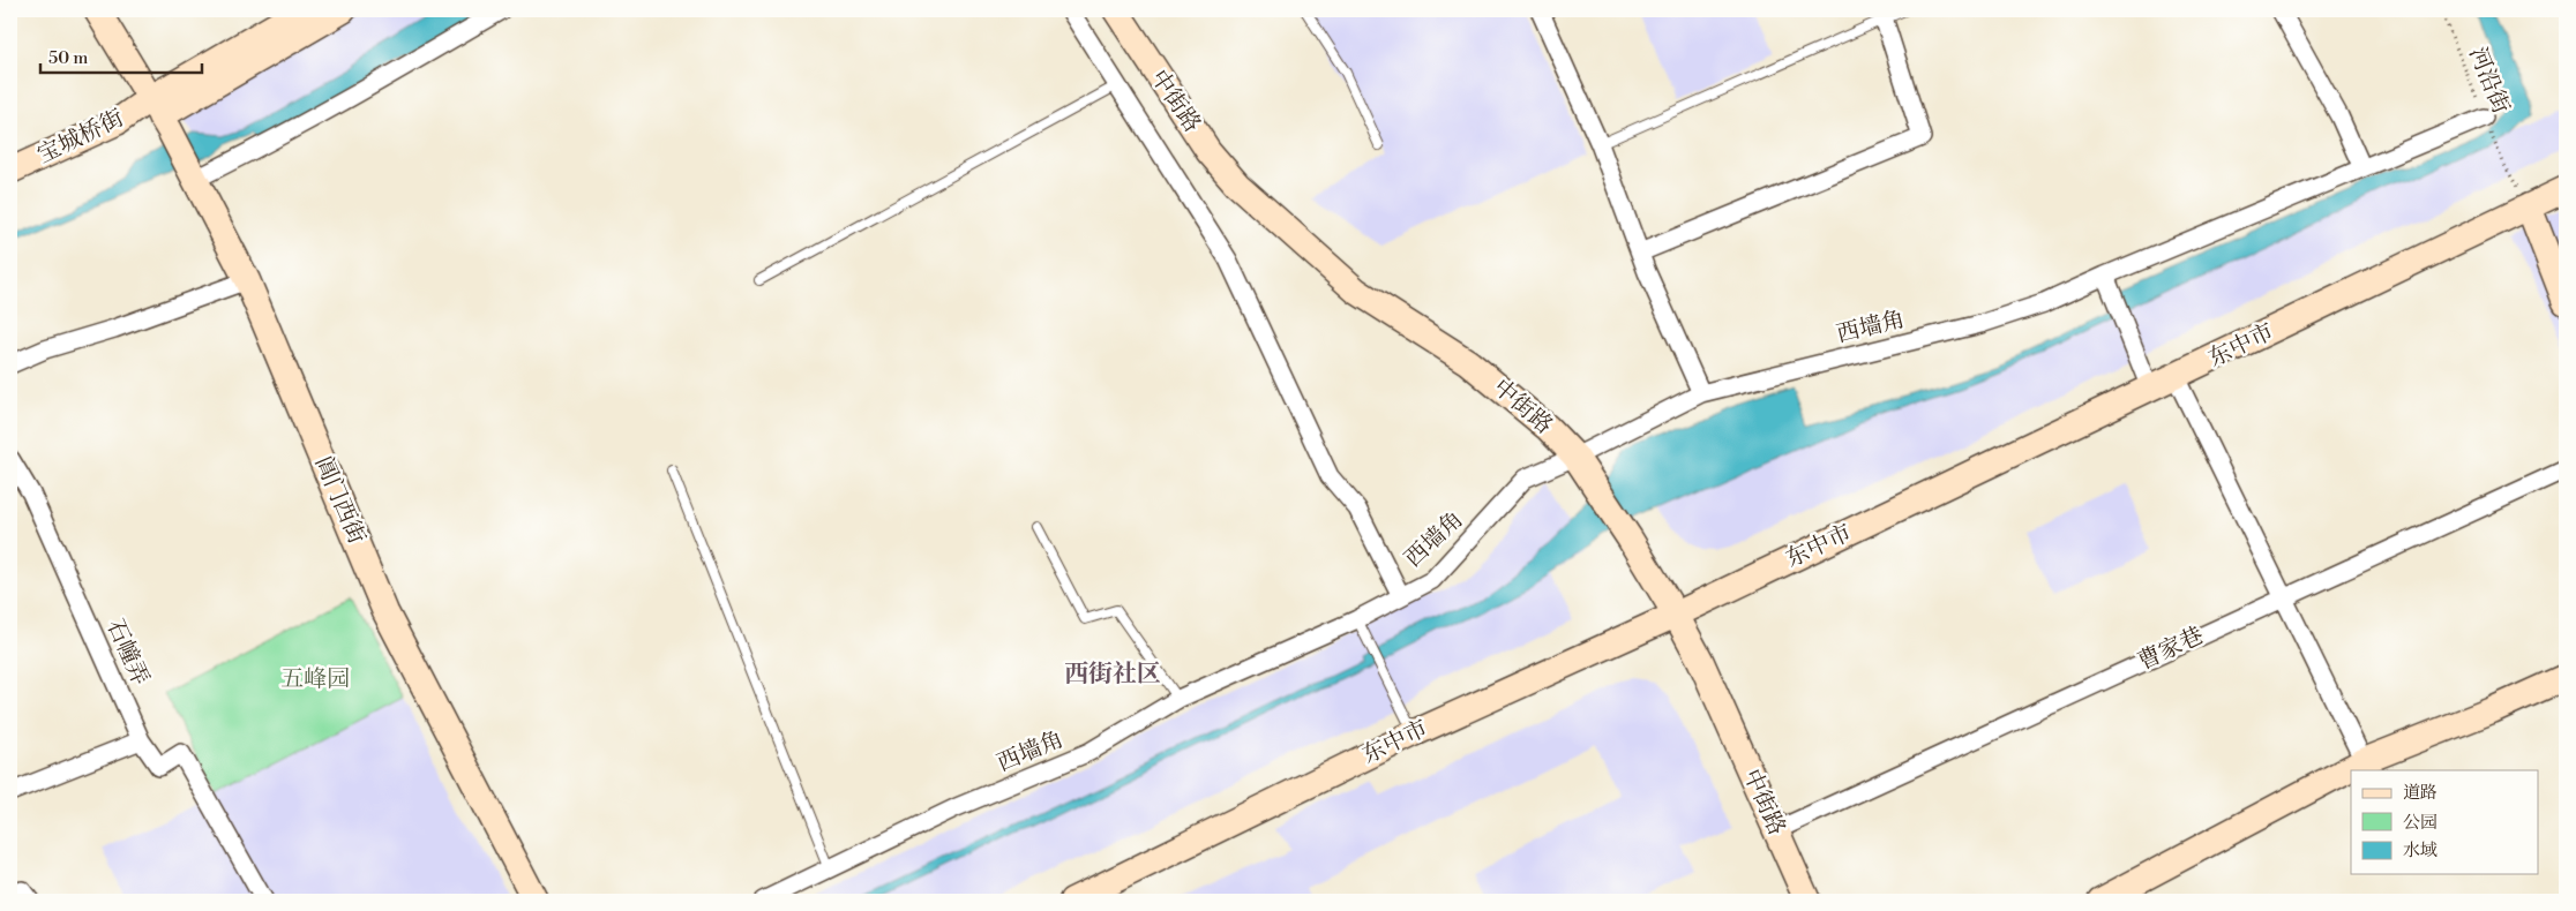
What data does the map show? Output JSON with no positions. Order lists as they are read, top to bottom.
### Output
{
  "streets": {
    "main road": [
      "中街路",
      "宝城桥街",
      "东中市",
      "阊门西街"
    ],
    "street": ["西墙角", "曹家巷", "石幢弄"],
    "path": ["河沿街"]
  },
  "crossings": [
    ["河沿街", "西墙角"],
    ["中街路", "西墙角"],
    ["中街路", "东中市"],
    ["中街路", "曹家巷"],
    ["宝城桥街", "阊门西街"]
  ],
  "districts": ["西街社区"],
  "parks": ["五峰园"],
  "legend": ["道路", "公园", "水域"],
  "scale_bar": "50 m"
}
